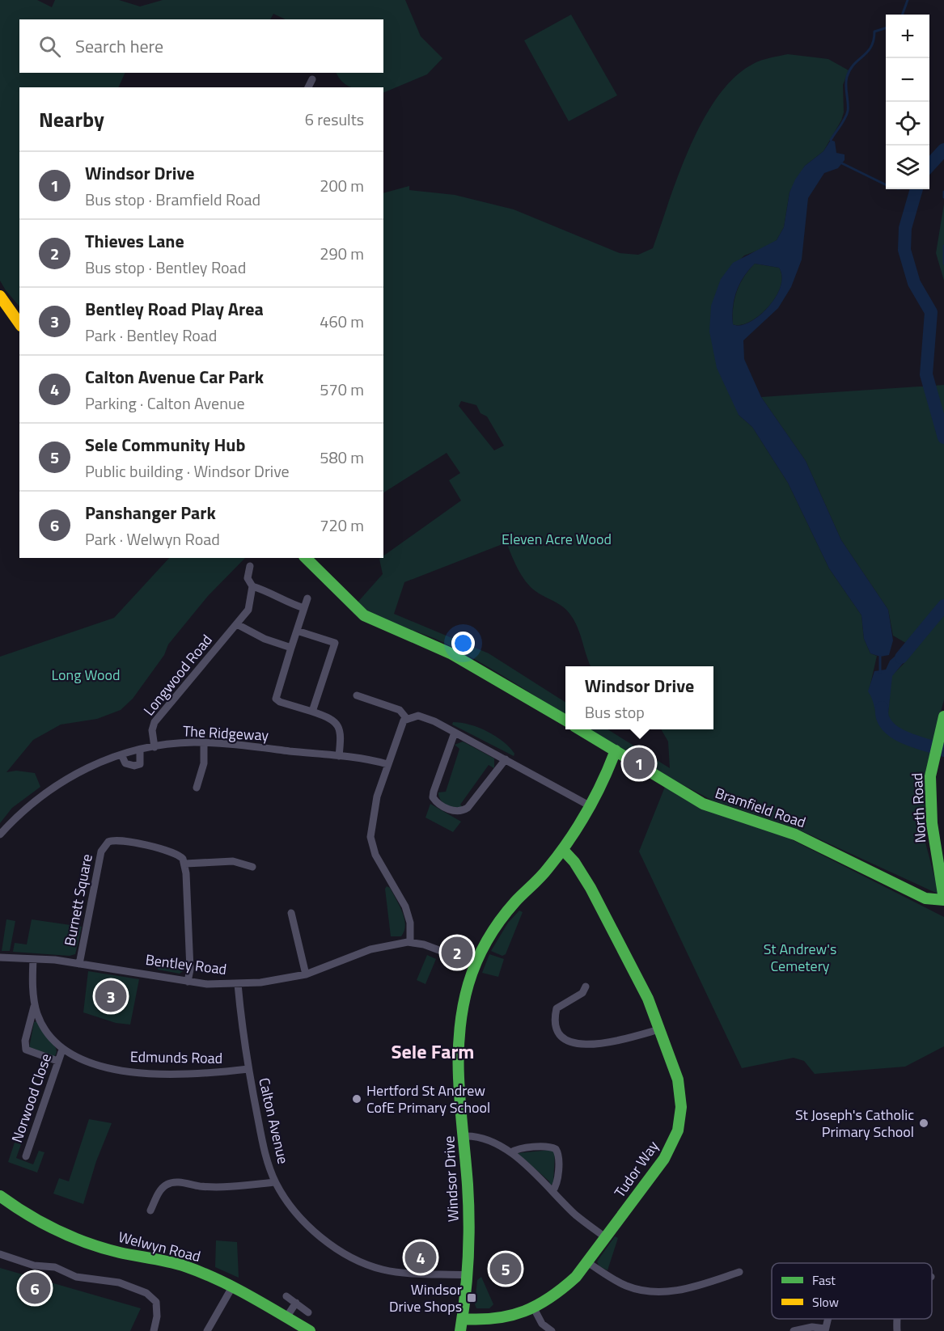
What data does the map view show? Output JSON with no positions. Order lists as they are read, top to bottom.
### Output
{
  "streets": {
    "street": [
      "Longwood Road",
      "The Ridgeway",
      "Bramfield Road",
      "North Road",
      "Burnett Square",
      "Bentley Road",
      "Edmunds Road",
      "Norwood Close",
      "Calton Avenue",
      "Tudor Way",
      "Windsor Drive",
      "Welwyn Road"
    ]
  },
  "crossings": [
    ["Longwood Road", "The Ridgeway"],
    ["Bramfield Road", "North Road"],
    ["Bramfield Road", "Windsor Drive"],
    ["Burnett Square", "Bentley Road"],
    ["Bentley Road", "Edmunds Road"],
    ["Bentley Road", "Calton Avenue"],
    ["Bentley Road", "Windsor Drive"],
    ["Edmunds Road", "Norwood Close"],
    ["Edmunds Road", "Calton Avenue"],
    ["Calton Avenue", "Windsor Drive"],
    ["Tudor Way", "Windsor Drive"]
  ],
  "districts": ["Sele Farm"],
  "parks": ["Eleven Acre Wood", "Long Wood", "St Andrew's Cemetery"],
  "places": {
    "other": ["Hertford St Andrew CofE Primary School", "St Joseph's Catholic Primary School"],
    "transit": ["Windsor Drive Shops"]
  },
  "legend": ["Fast", "Slow"],
  "page": {
    "map_buttons": ["+", "−"],
    "search": "Search here",
    "heading": ["Nearby", "6 results"],
    "list": [
      {
        "mark": "1",
        "name": "Windsor Drive",
        "note": "Bus stop · Bramfield Road",
        "value": "200 m"
      },
      {
        "mark": "2",
        "name": "Thieves Lane",
        "note": "Bus stop · Bentley Road",
        "value": "290 m"
      },
      {
        "mark": "3",
        "name": "Bentley Road Play Area",
        "note": "Park · Bentley Road",
        "value": "460 m"
      },
      {
        "mark": "4",
        "name": "Calton Avenue Car Park",
        "note": "Parking · Calton Avenue",
        "value": "570 m"
      },
      {
        "mark": "5",
        "name": "Sele Community Hub",
        "note": "Public building · Windsor Drive",
        "value": "580 m"
      },
      {
        "mark": "6",
        "name": "Panshanger Park",
        "note": "Park · Welwyn Road",
        "value": "720 m"
      }
    ],
    "popup": ["Windsor Drive", "Bus stop"],
    "pins": [
      "1",
      "2",
      "3",
      "4",
      "5",
      "6"
    ]
  }
}
